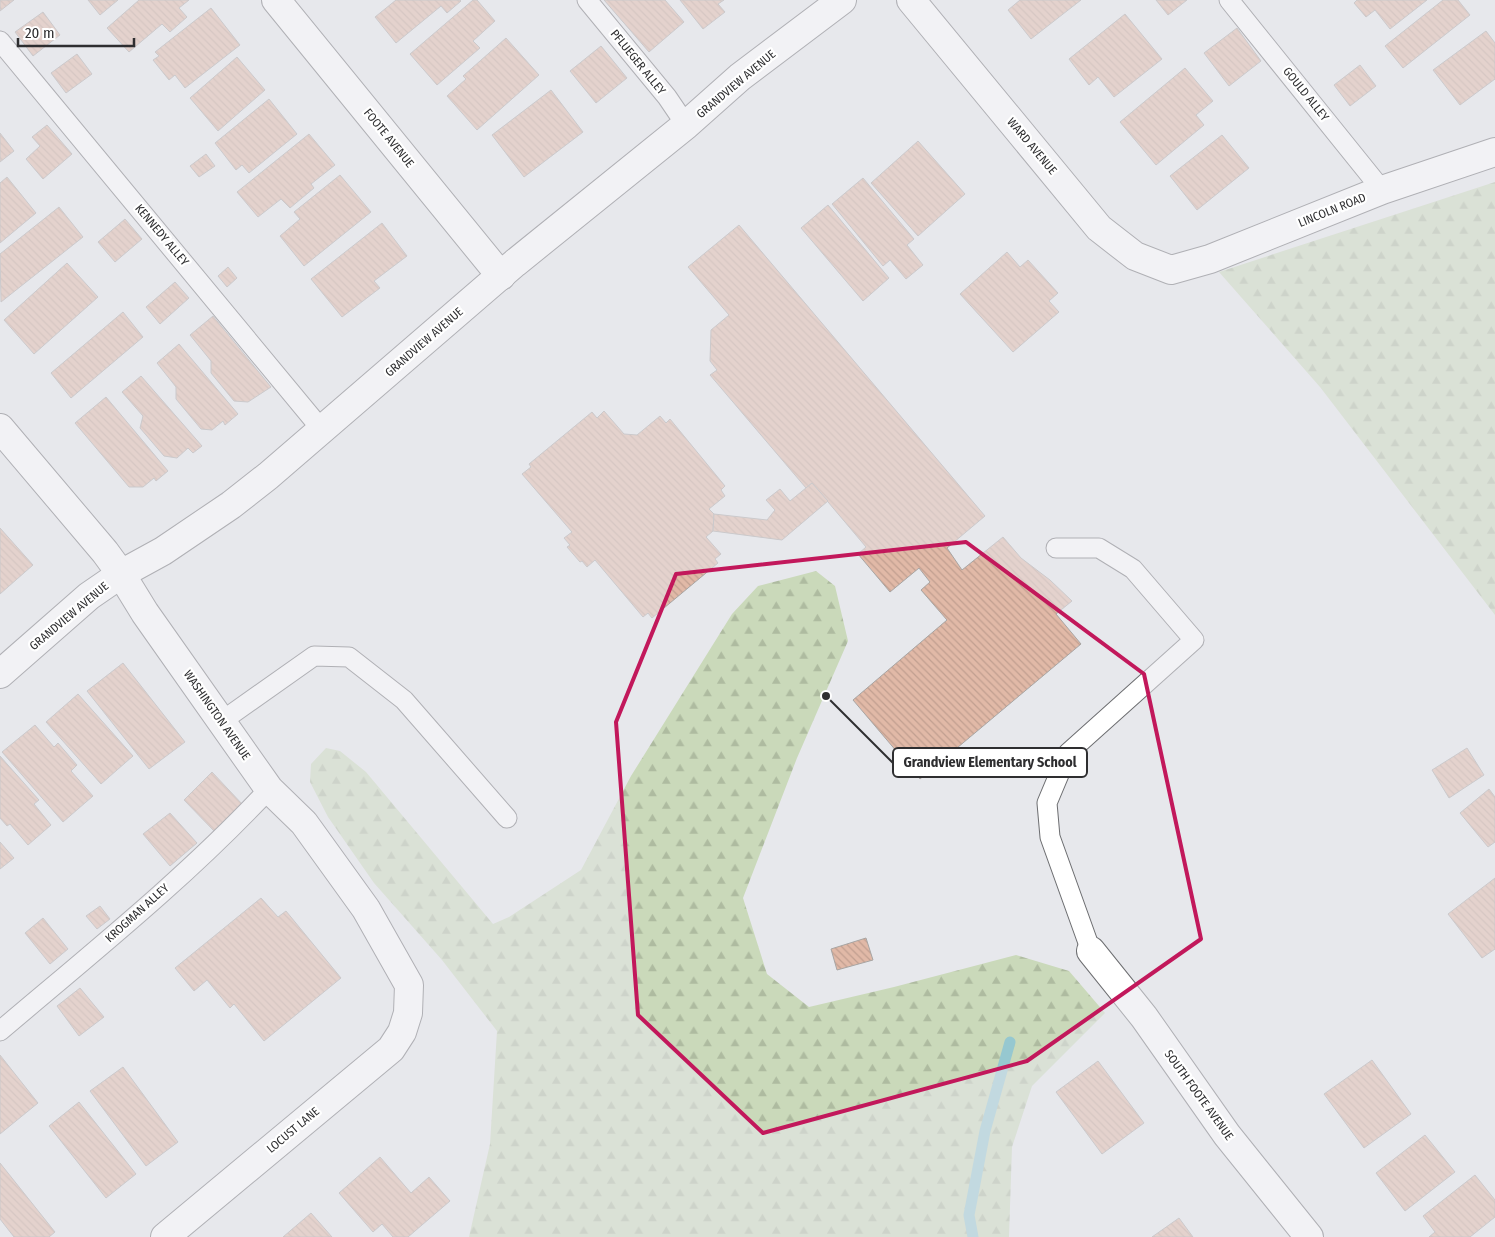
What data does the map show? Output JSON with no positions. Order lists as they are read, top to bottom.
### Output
{
  "streets": {
    "street": [
      "GRANDVIEW AVENUE",
      "FOOTE AVENUE",
      "WARD AVENUE",
      "LINCOLN ROAD",
      "WASHINGTON AVENUE",
      "SOUTH FOOTE AVENUE",
      "LOCUST LANE"
    ],
    "lane": [
      "PFLUEGER ALLEY",
      "GOULD ALLEY",
      "KENNEDY ALLEY",
      "KROGMAN ALLEY"
    ]
  },
  "crossings": [
    ["PFLUEGER ALLEY", "GRANDVIEW AVENUE"],
    ["GRANDVIEW AVENUE", "FOOTE AVENUE"],
    ["GRANDVIEW AVENUE", "KENNEDY ALLEY"],
    ["GRANDVIEW AVENUE", "WASHINGTON AVENUE"],
    ["GOULD ALLEY", "LINCOLN ROAD"],
    ["WARD AVENUE", "LINCOLN ROAD"],
    ["WASHINGTON AVENUE", "KROGMAN ALLEY"],
    ["WASHINGTON AVENUE", "LOCUST LANE"]
  ],
  "places": ["Grandview Elementary School"],
  "scale_bar": "20 m"
}
